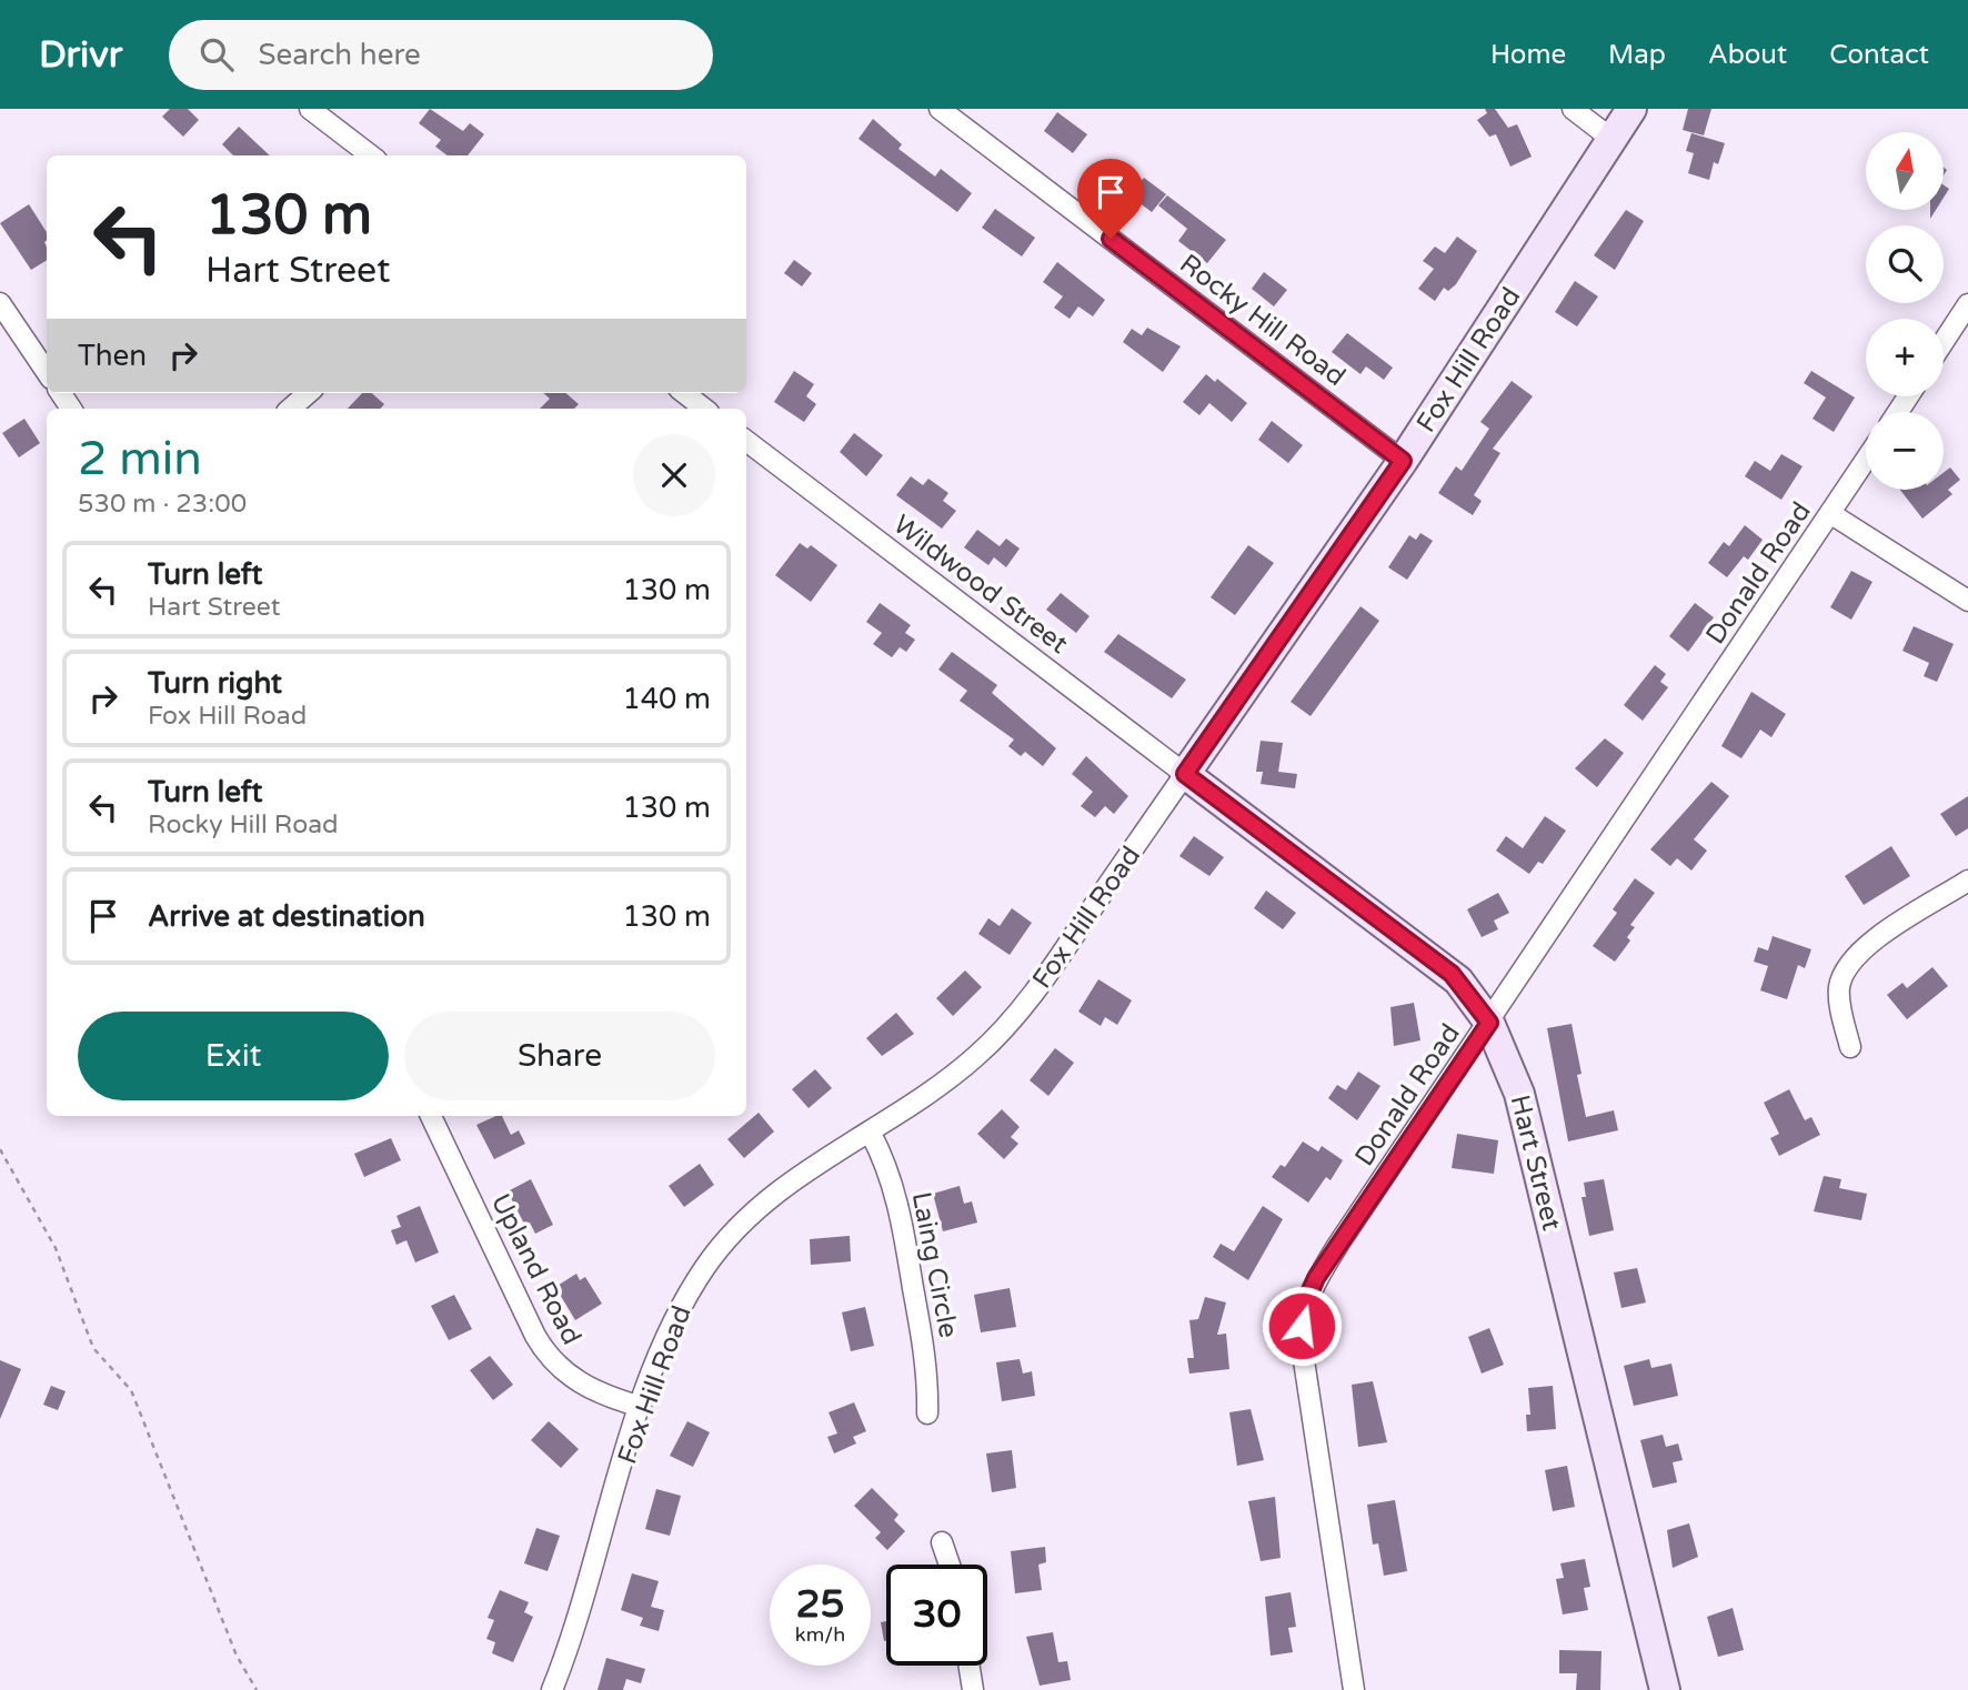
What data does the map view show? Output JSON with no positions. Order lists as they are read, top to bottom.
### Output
{
  "streets": {
    "street": [
      "Rocky Hill Road",
      "Fox Hill Road",
      "Donald Road",
      "Wildwood Street",
      "Hart Street",
      "Laing Circle",
      "Upland Road"
    ]
  },
  "crossings": [
    ["Rocky Hill Road", "Fox Hill Road"],
    ["Fox Hill Road", "Wildwood Street"],
    ["Fox Hill Road", "Hart Street"],
    ["Fox Hill Road", "Laing Circle"],
    ["Fox Hill Road", "Upland Road"],
    ["Donald Road", "Hart Street"],
    ["Wildwood Street", "Hart Street"]
  ],
  "north": "top",
  "page": {
    "header": "Drivr",
    "search": "Search here",
    "nav": [
      "Home",
      "Map",
      "About",
      "Contact"
    ],
    "map_buttons": ["+", "−"],
    "turn": ["130 m", "Hart Street"],
    "then": "Then",
    "heading": ["2 min", "530 m · 23:00"],
    "list": [
      {
        "name": "Turn left",
        "note": "Hart Street",
        "value": "130 m"
      },
      {
        "name": "Turn right",
        "note": "Fox Hill Road",
        "value": "140 m"
      },
      {
        "name": "Turn left",
        "note": "Rocky Hill Road",
        "value": "130 m"
      },
      {
        "name": "Arrive at destination",
        "value": "130 m"
      }
    ],
    "buttons": ["Exit", "Share"],
    "speed": "25 km/h",
    "limit": "30"
  }
}
